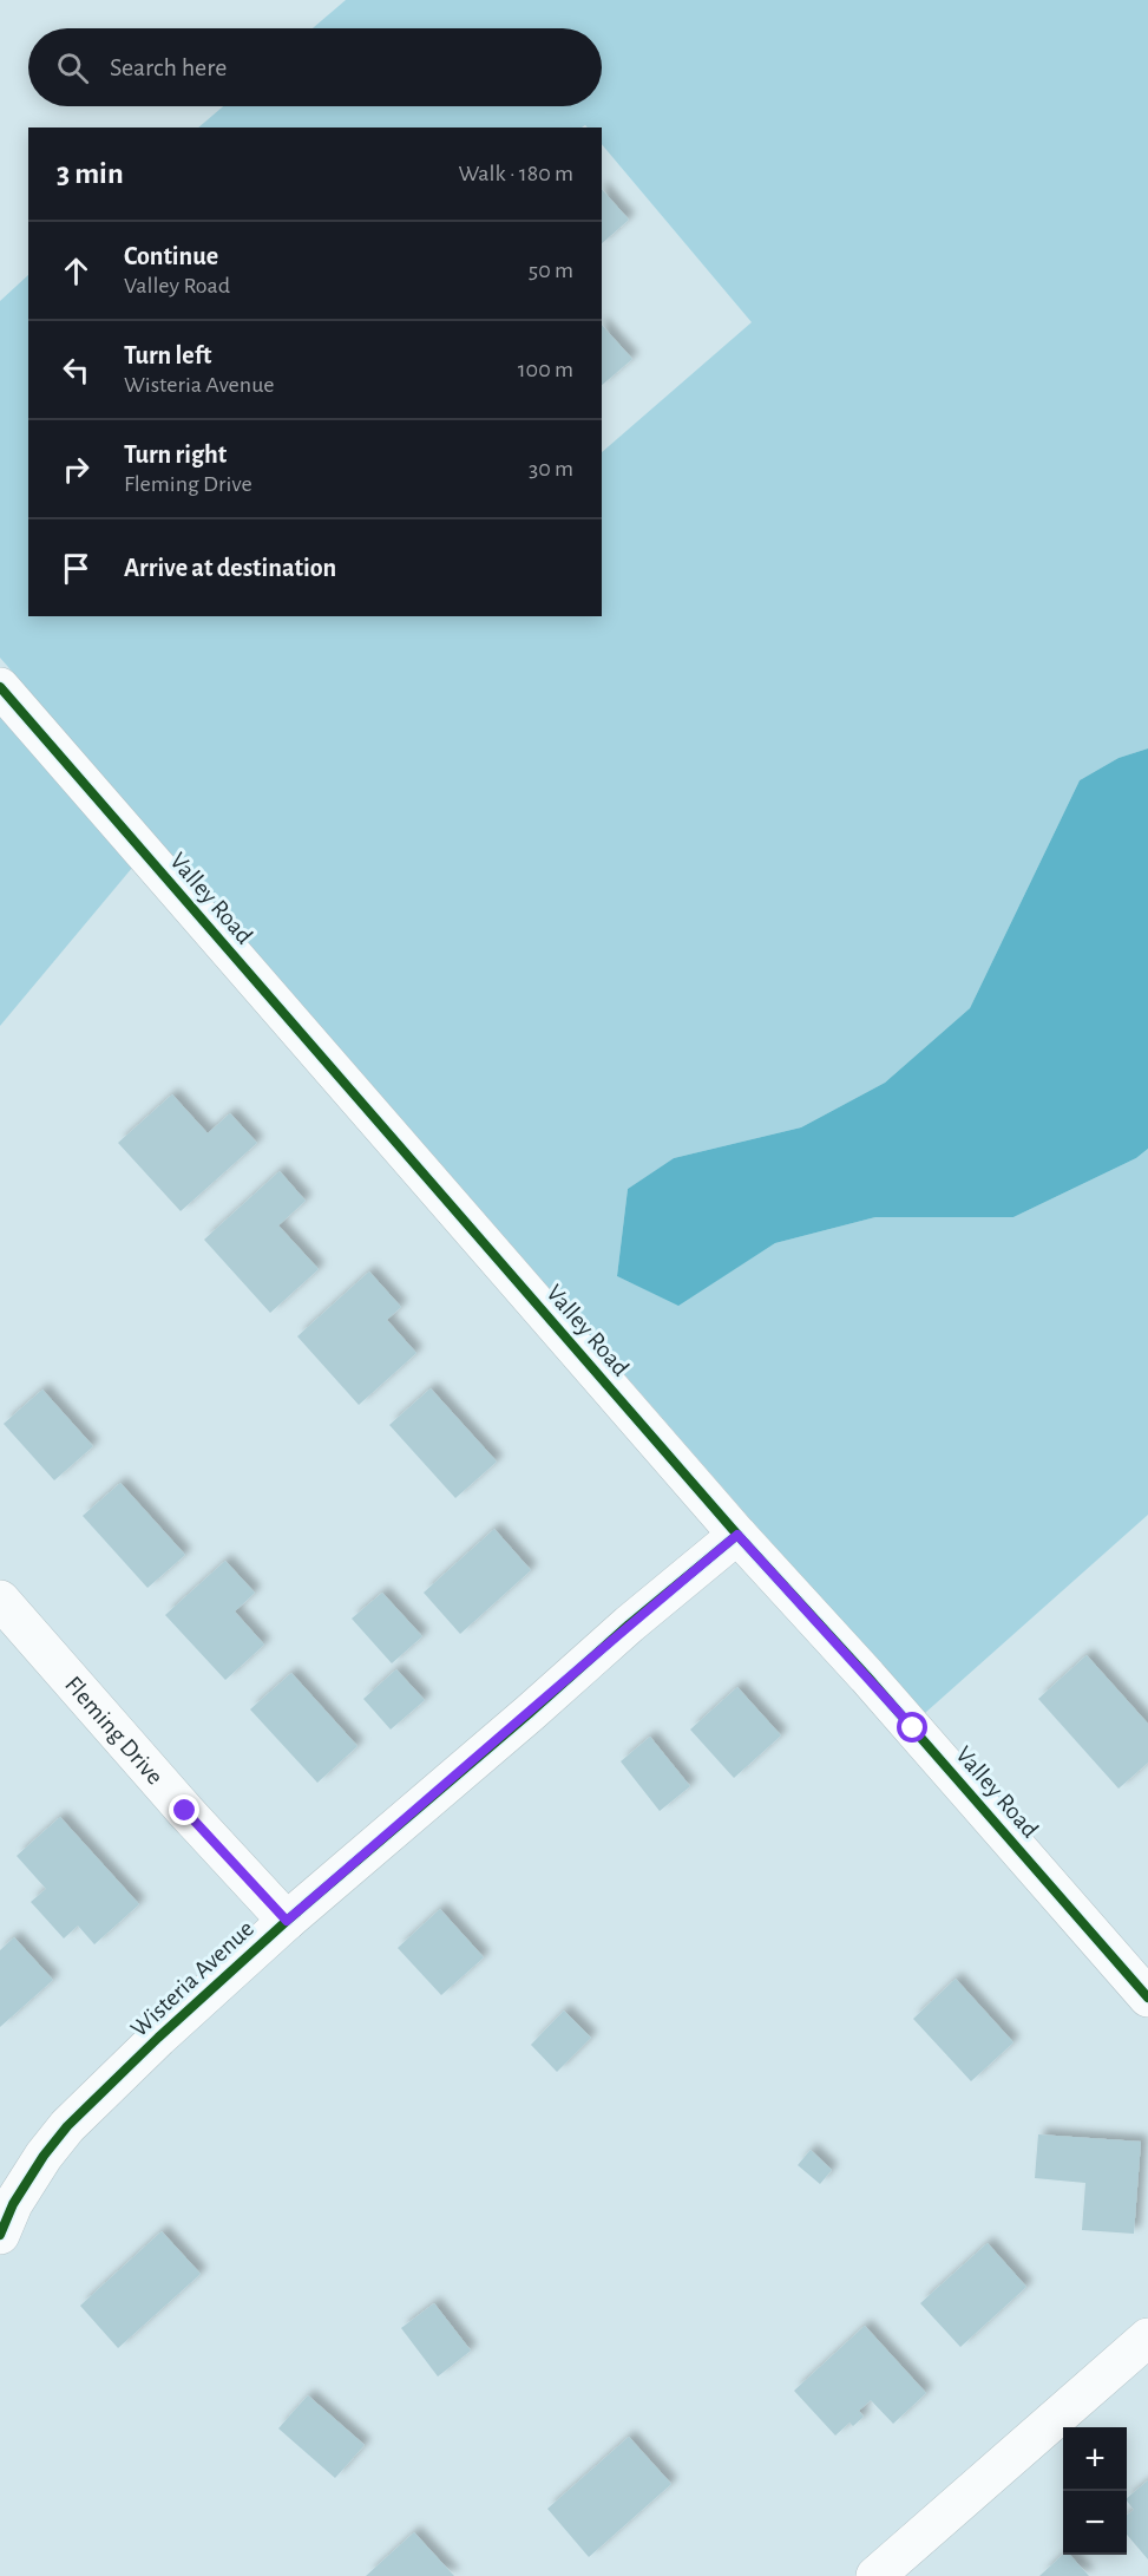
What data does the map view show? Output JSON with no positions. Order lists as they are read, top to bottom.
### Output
{
  "streets": {
    "street": ["Valley Road", "Fleming Drive", "Wisteria Avenue"]
  },
  "crossings": [
    ["Valley Road", "Wisteria Avenue"],
    ["Fleming Drive", "Wisteria Avenue"]
  ],
  "page": {
    "search": "Search here",
    "heading": ["3 min", "Walk · 180 m"],
    "list": [
      ["Continue", "Valley Road", "50 m"],
      ["Turn left", "Wisteria Avenue", "100 m"],
      ["Turn right", "Fleming Drive", "30 m"],
      "Arrive at destination"
    ],
    "map_buttons": ["+", "−"]
  }
}
